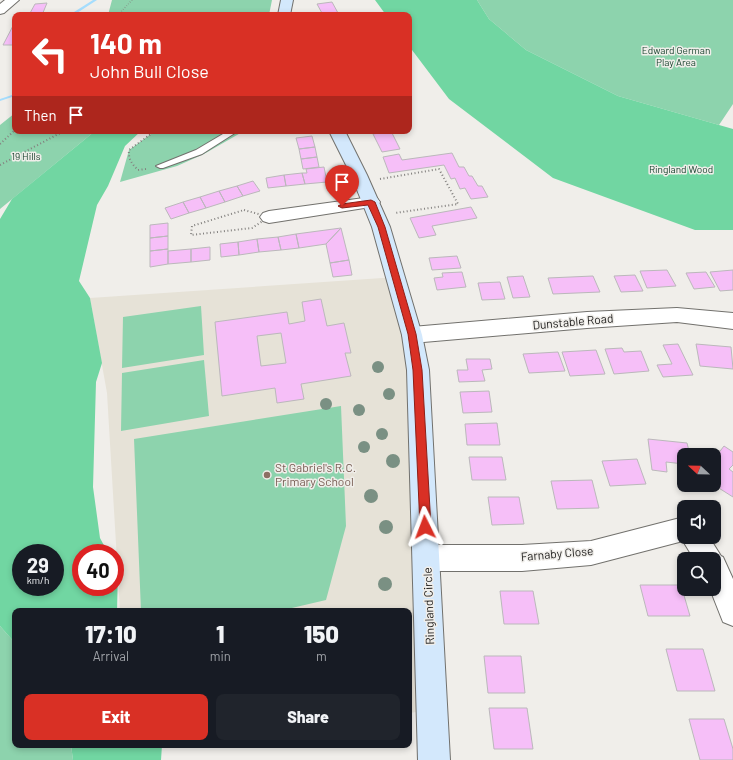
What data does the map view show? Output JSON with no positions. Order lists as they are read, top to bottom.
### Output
{
  "streets": {
    "street": ["Dunstable Road", "Farnaby Close", "Ringland Circle"]
  },
  "crossings": [
    ["Dunstable Road", "Ringland Circle"],
    ["Farnaby Close", "Ringland Circle"]
  ],
  "parks": ["Edward German Play Area", "19 Hills", "Ringland Wood"],
  "places": ["St Gabriel's R.C. Primary School"],
  "north": "left",
  "page": {
    "turn": ["140 m", "John Bull Close"],
    "then": "Then",
    "speed": "29 km/h",
    "limit": "40",
    "eta": [
      "17:10",
      "Arrival",
      "1",
      "min",
      "150",
      "m"
    ],
    "buttons": ["Exit", "Share"]
  }
}
